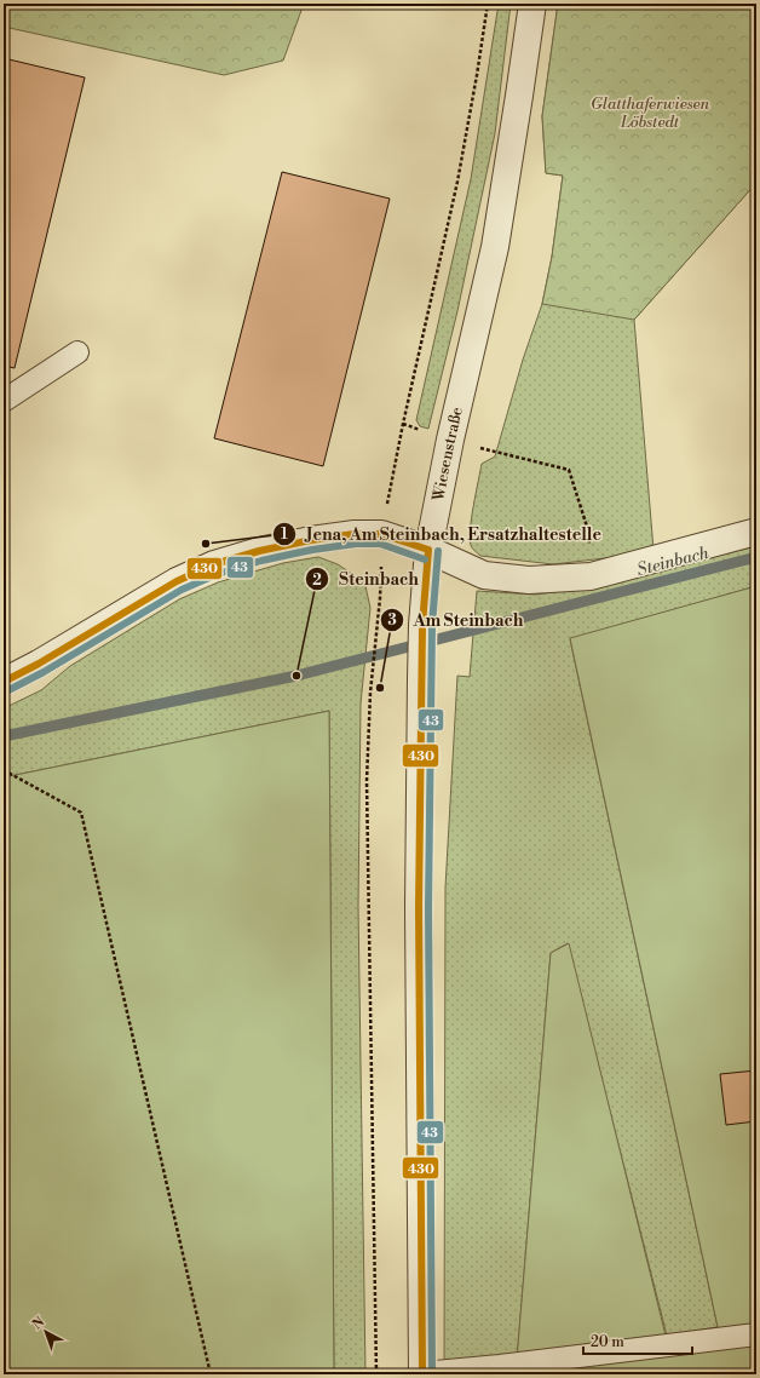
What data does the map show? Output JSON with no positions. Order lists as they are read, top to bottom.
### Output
{
  "streets": {
    "street": ["Wiesenstraße"]
  },
  "water": ["Steinbach"],
  "parks": ["Glatthaferwiesen Löbstedt"],
  "places": ["Jena, Am Steinbach, Ersatzhaltestelle", "Steinbach", "Am Steinbach"],
  "lines": ["transit line 430", "transit line 43"],
  "scale_bar": "20 m",
  "north": "top left"
}
